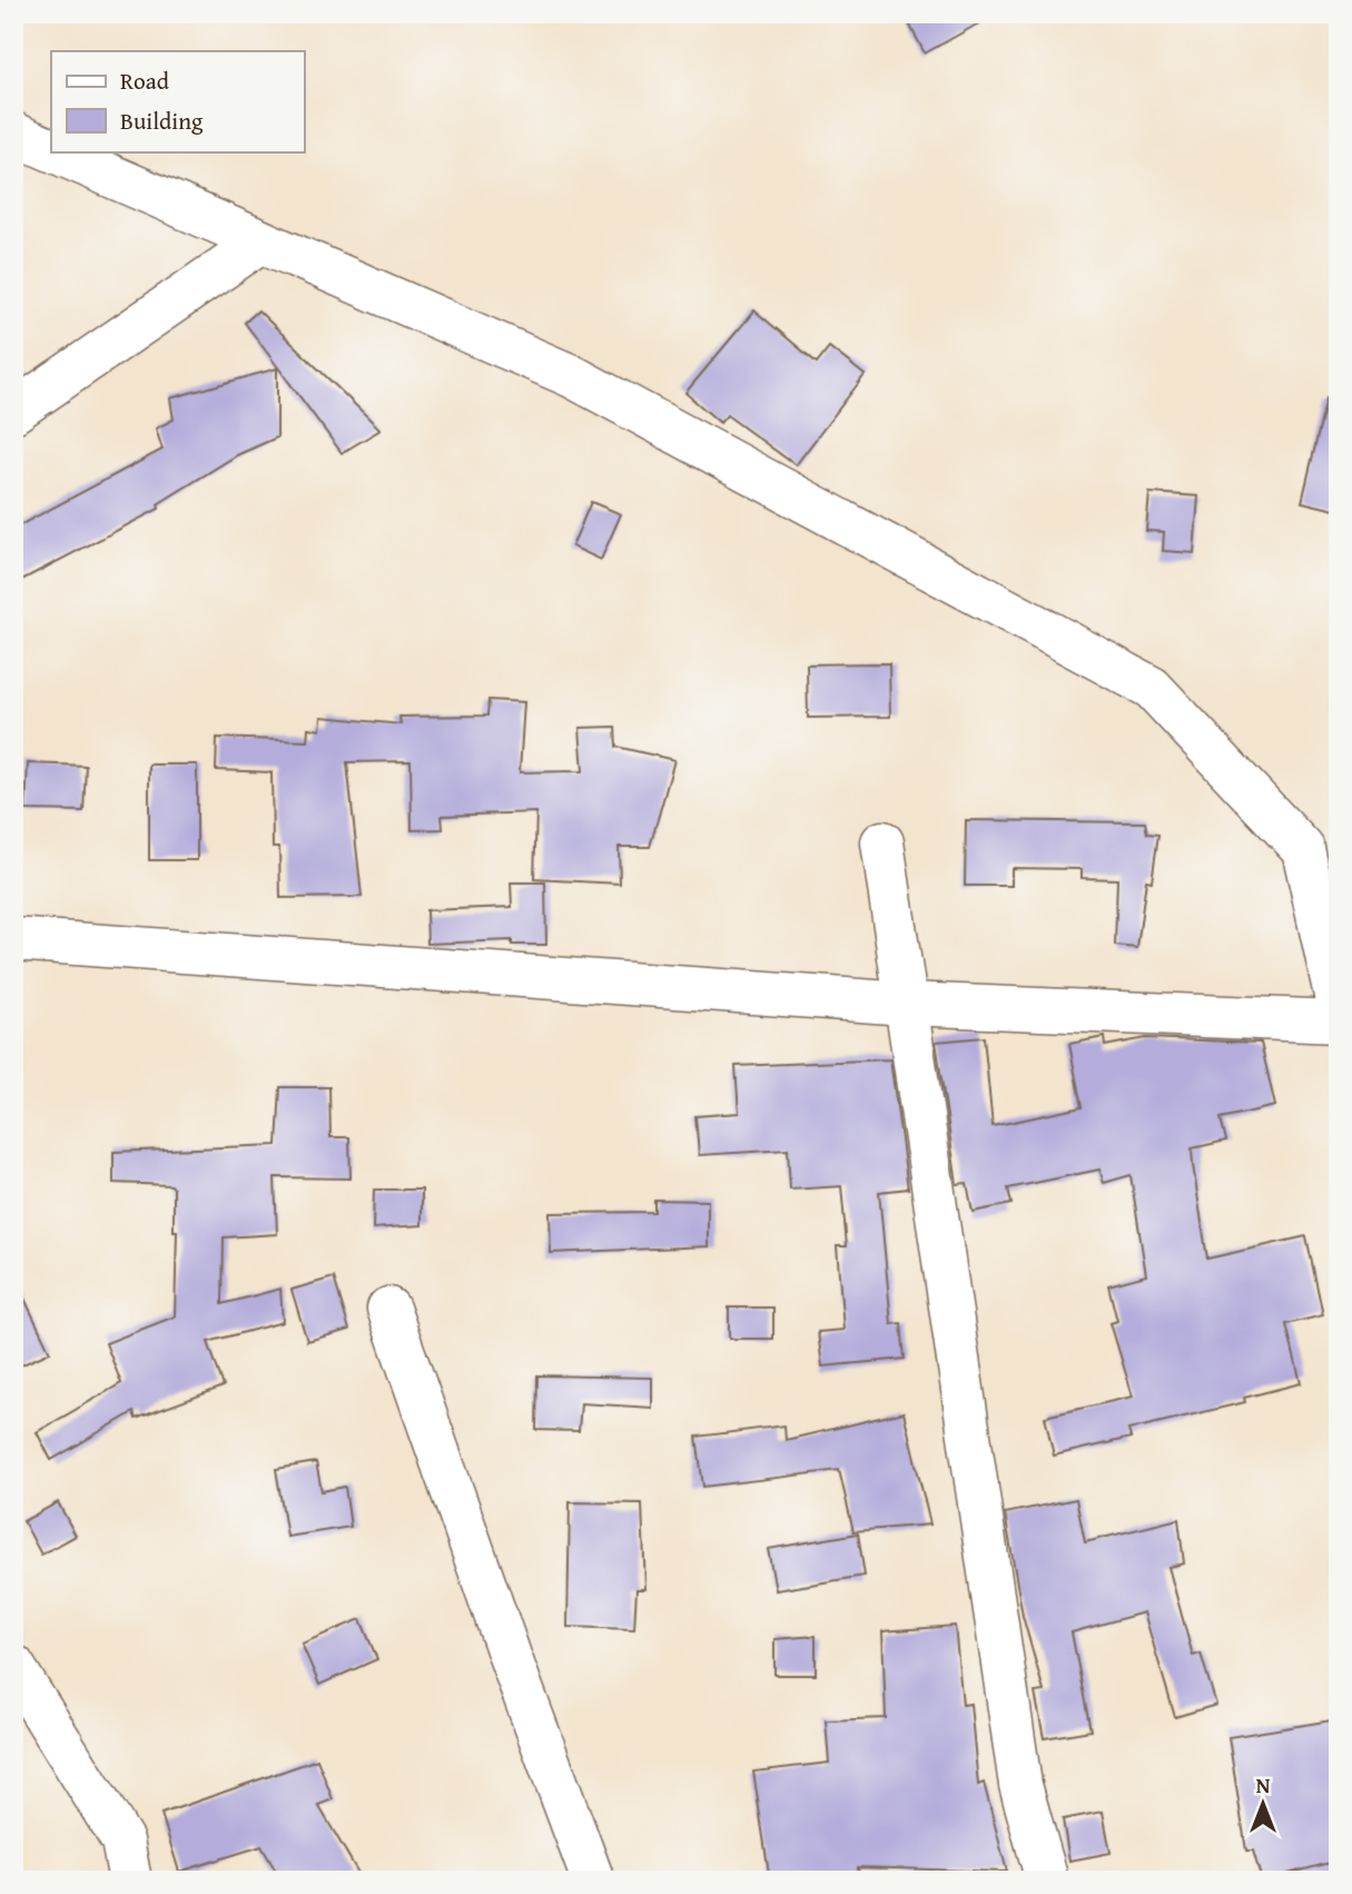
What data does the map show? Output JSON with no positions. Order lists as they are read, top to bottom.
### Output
{
  "legend": ["Road", "Building"],
  "north": "top"
}
